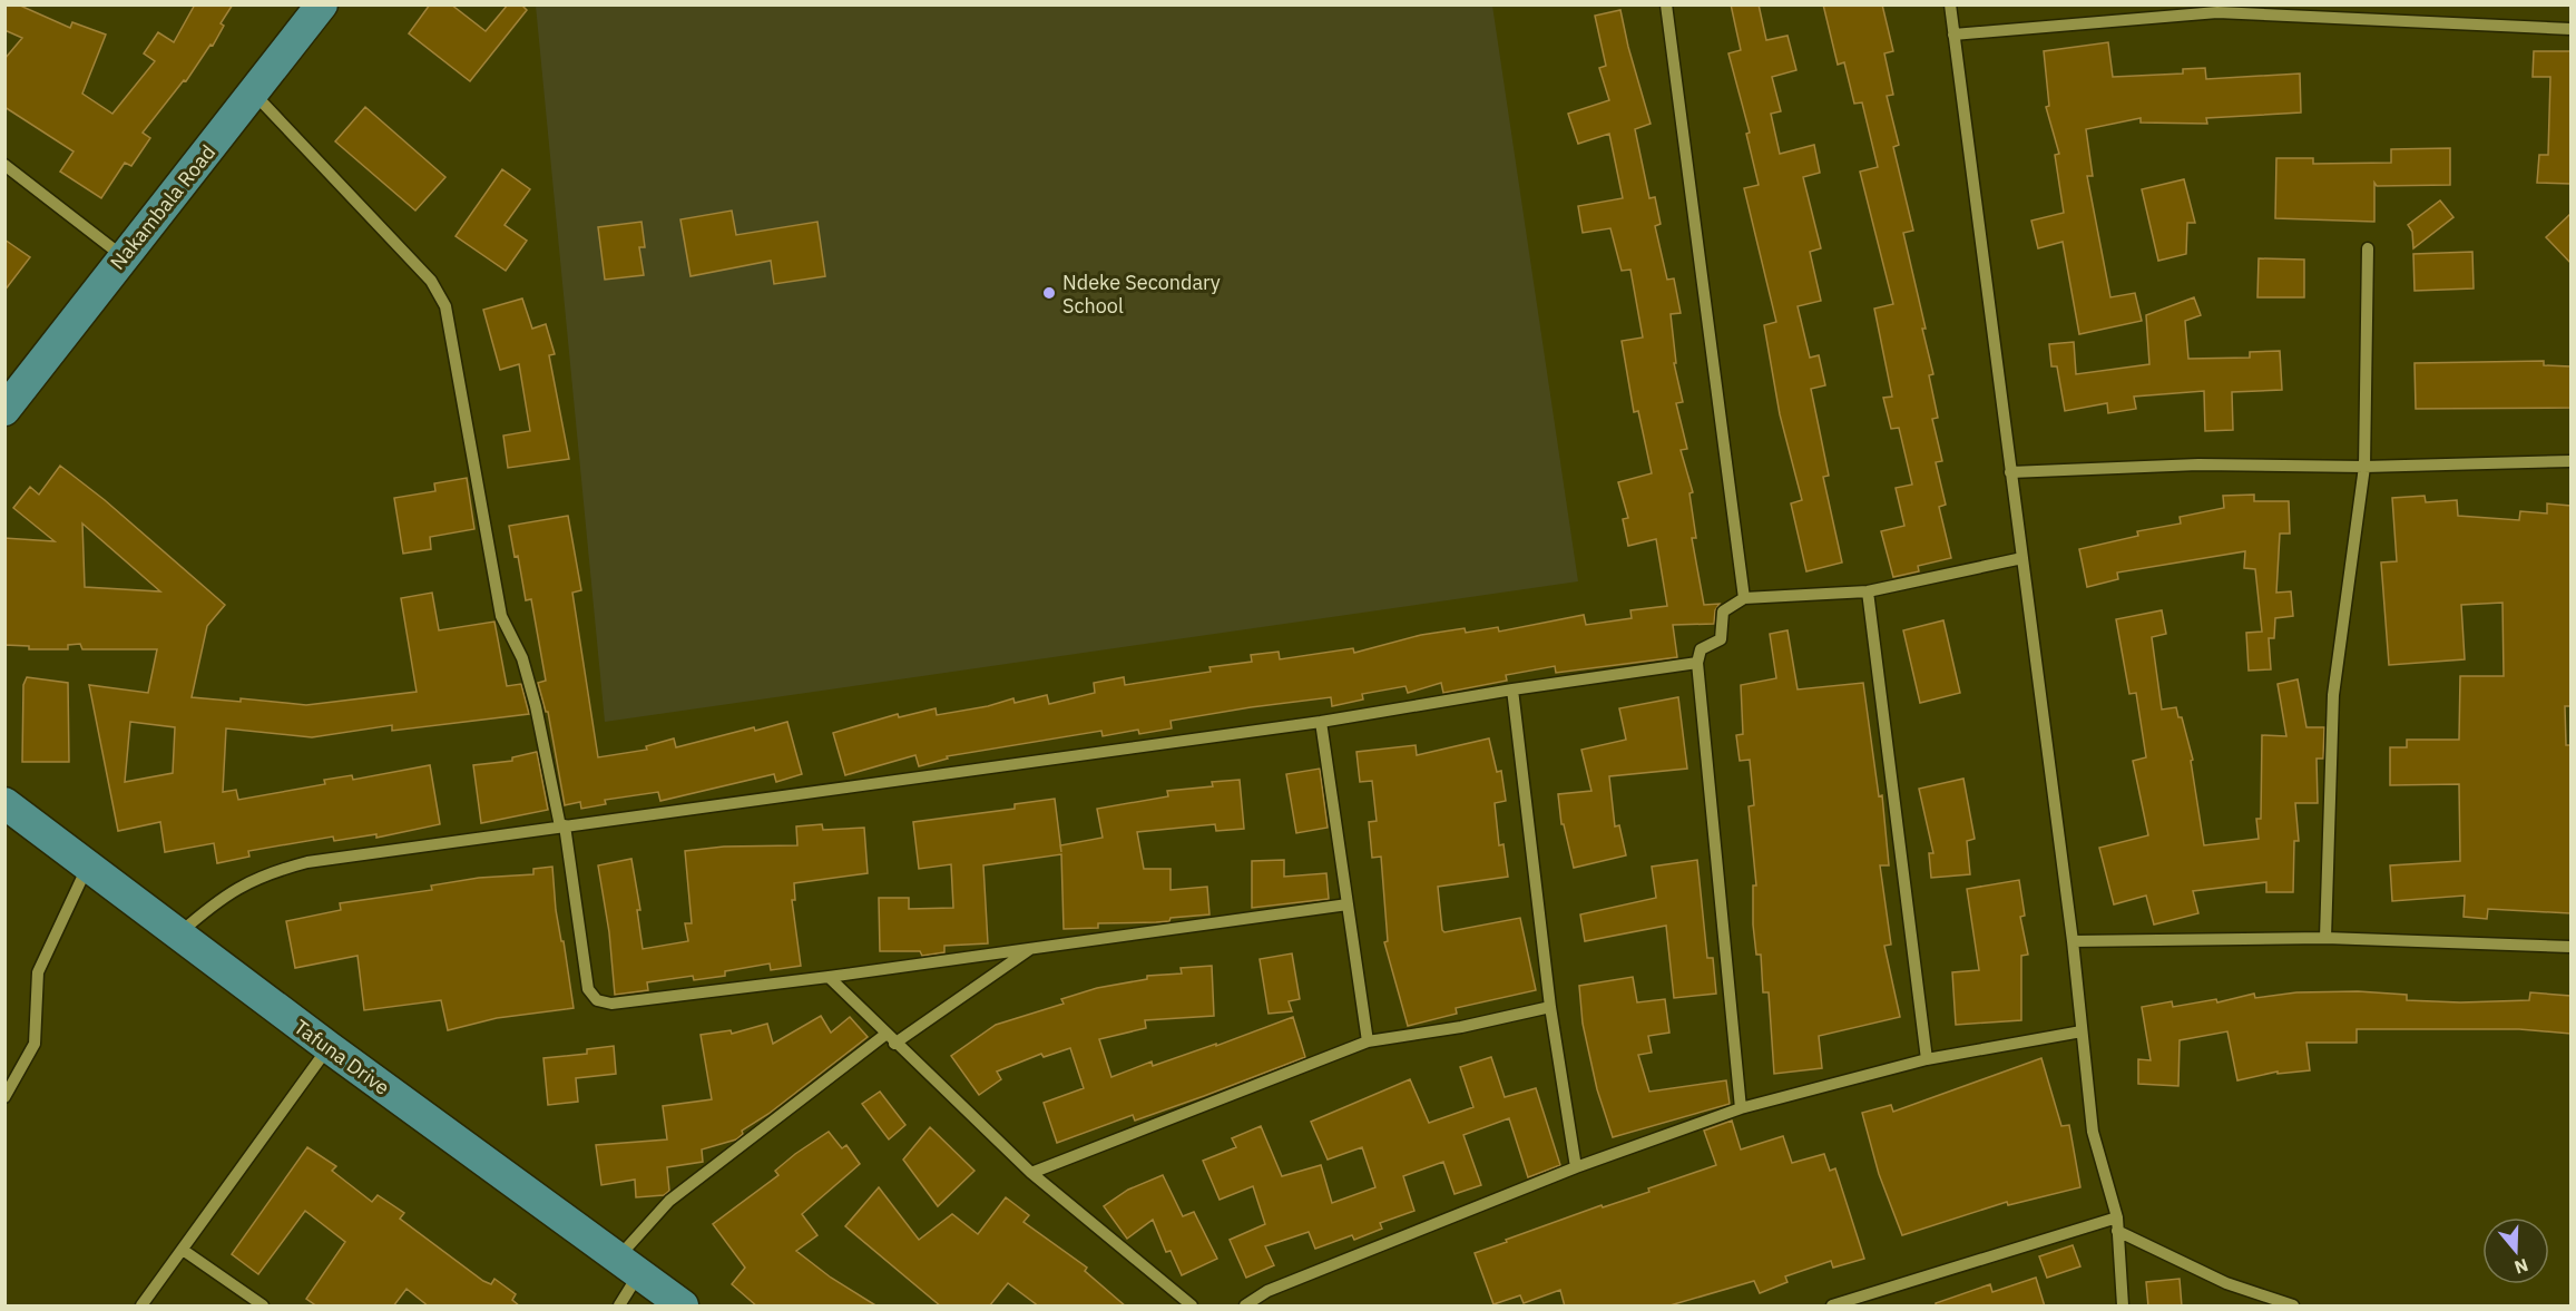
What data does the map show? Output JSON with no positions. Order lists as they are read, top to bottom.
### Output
{
  "streets": {
    "main road": ["Nakambala Road", "Tafuna Drive"]
  },
  "places": ["Ndeke Secondary School"],
  "north": "bottom"
}
